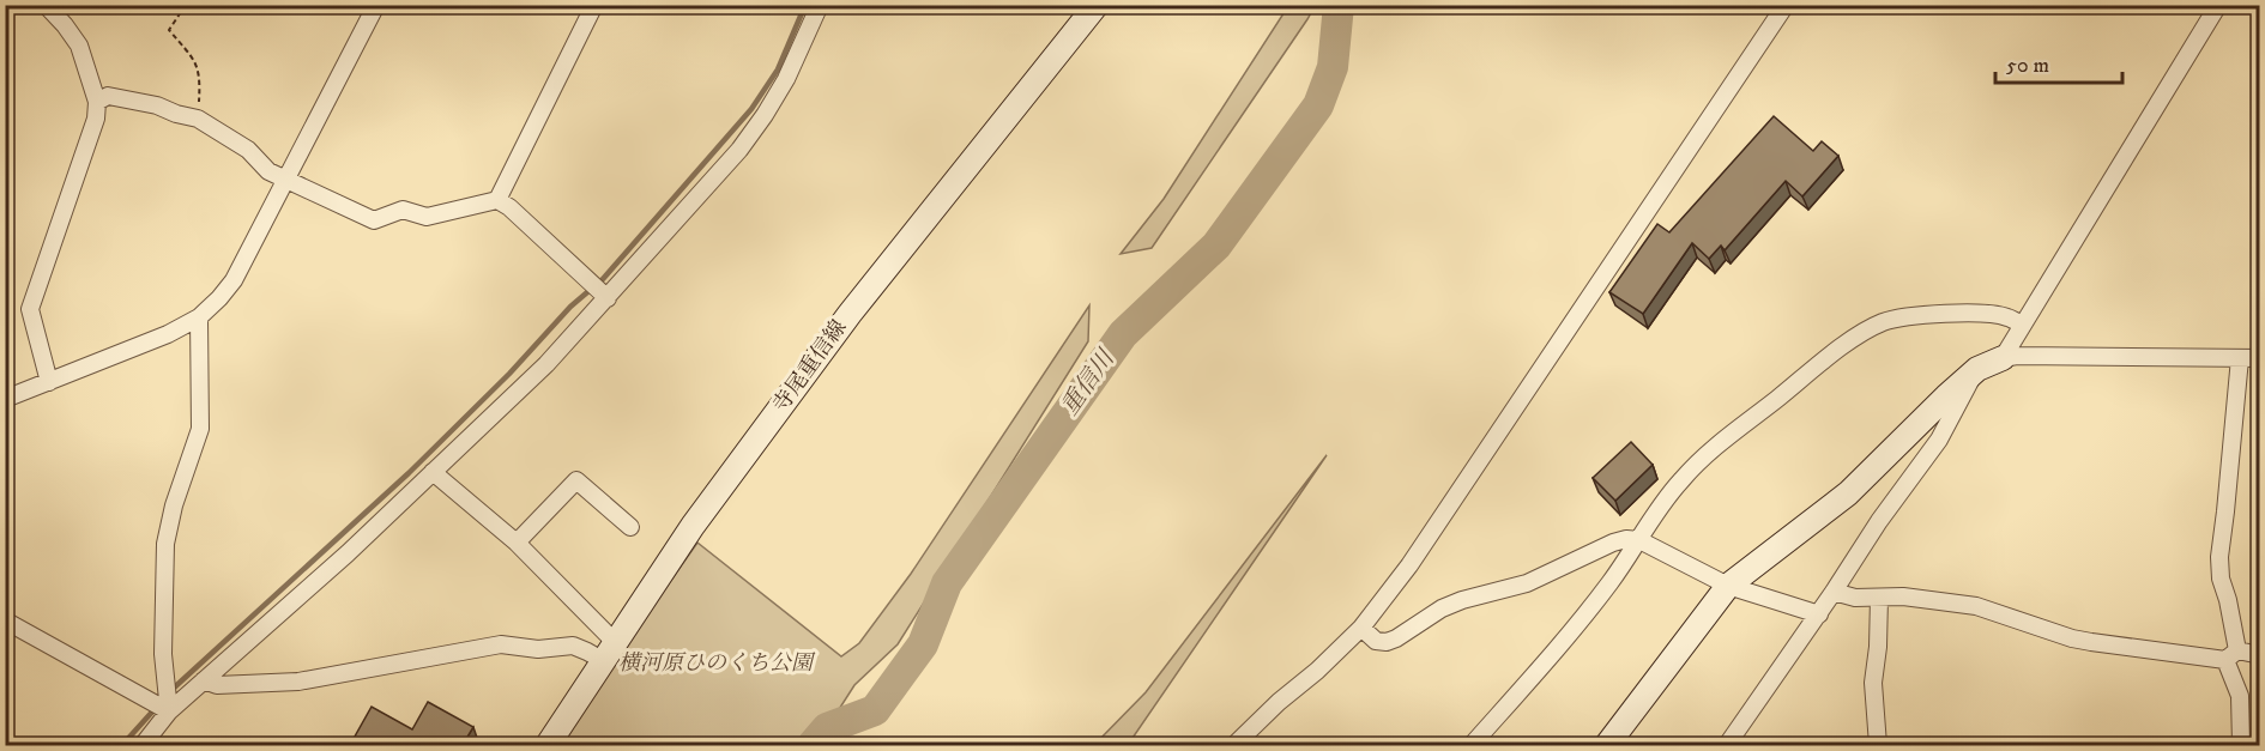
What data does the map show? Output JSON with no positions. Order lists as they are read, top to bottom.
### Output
{
  "streets": {
    "main road": ["寺尾重信線"]
  },
  "water": ["重信川"],
  "parks": ["横河原ひのくち公園"],
  "scale_bar": "50 m"
}
